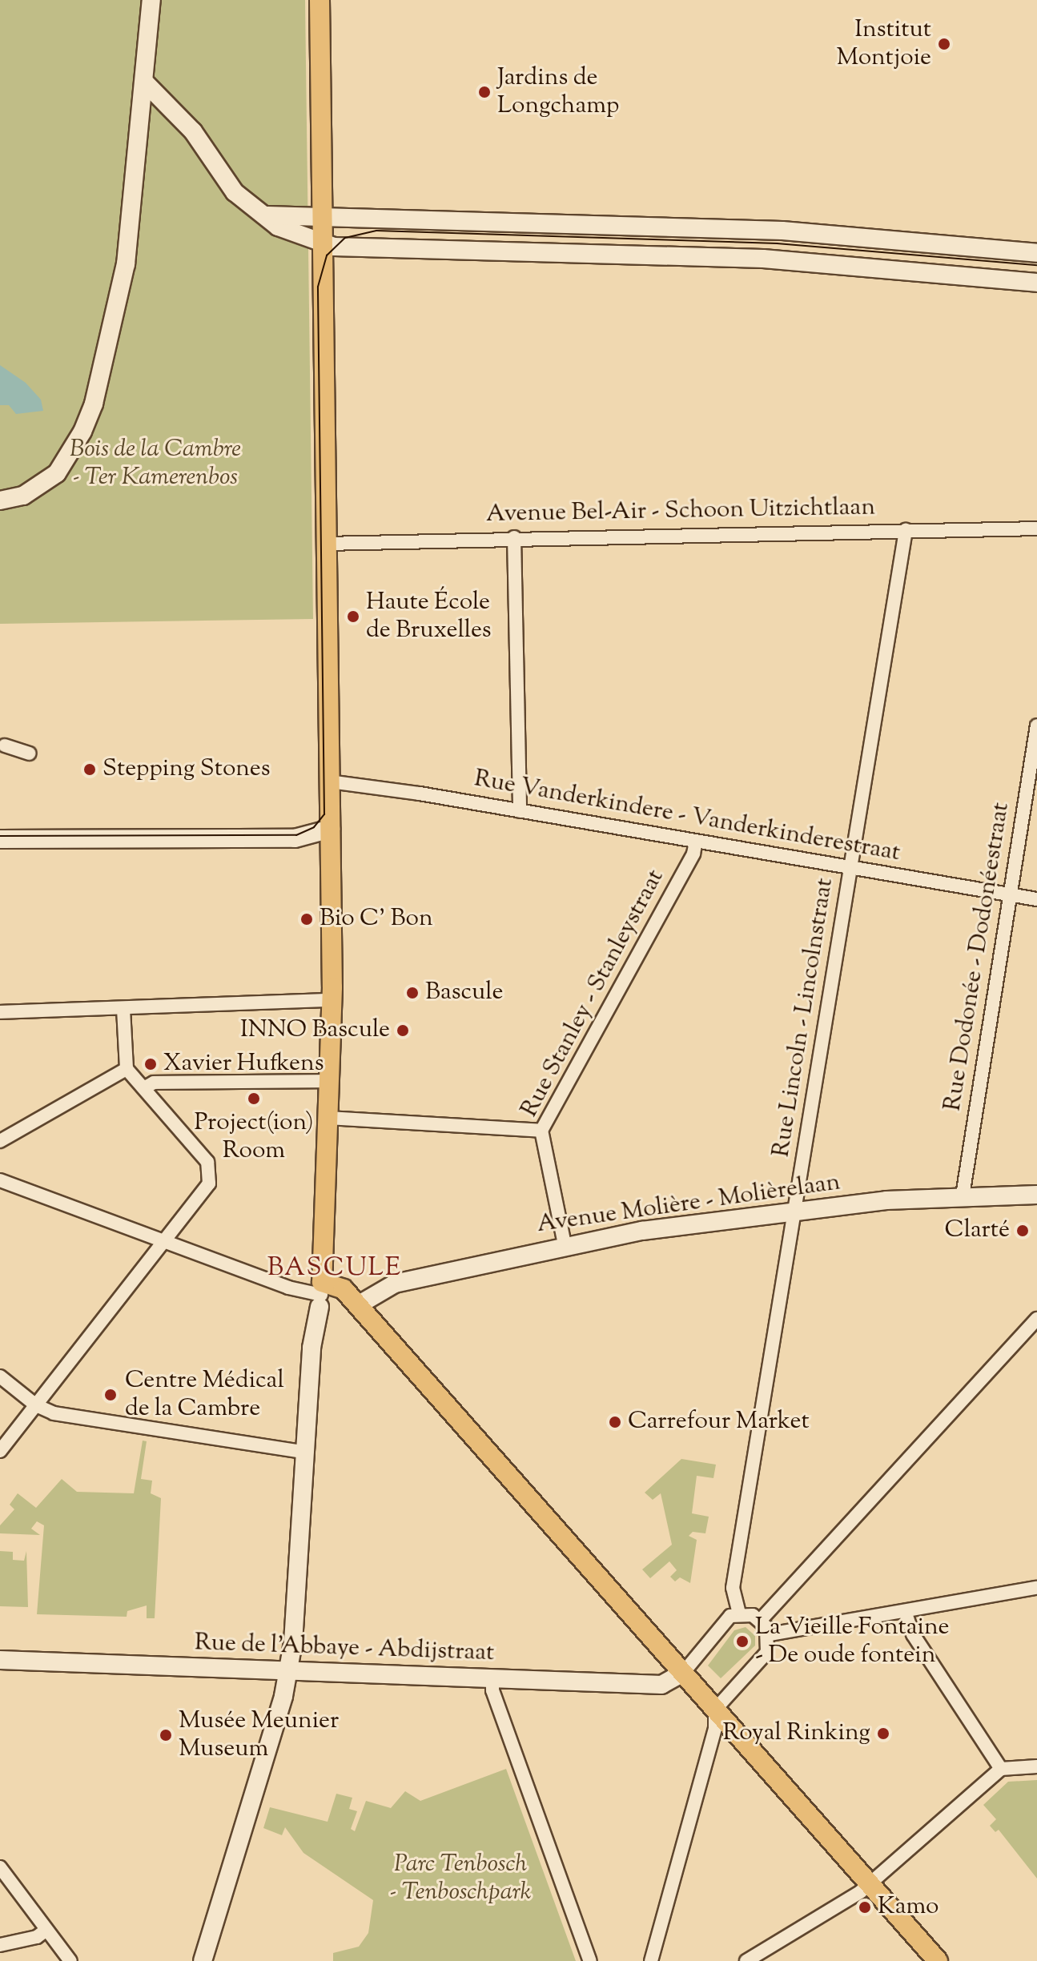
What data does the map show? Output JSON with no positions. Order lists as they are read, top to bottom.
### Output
{
  "streets": {
    "main road": ["Avenue Molière - Molièrelaan", "Rue de l'Abbaye - Abdijstraat"],
    "street": [
      "Avenue Bel-Air - Schoon Uitzichtlaan",
      "Rue Vanderkindere - Vanderkinderestraat",
      "Rue Dodonée - Dodonéestraat",
      "Rue Stanley - Stanleystraat",
      "Rue Lincoln - Lincolnstraat"
    ]
  },
  "crossings": [
    ["Avenue Bel-Air - Schoon Uitzichtlaan", "Rue Lincoln - Lincolnstraat"],
    ["Rue Vanderkindere - Vanderkinderestraat", "Rue Dodonée - Dodonéestraat"],
    ["Rue Vanderkindere - Vanderkinderestraat", "Rue Stanley - Stanleystraat"],
    ["Rue Vanderkindere - Vanderkinderestraat", "Rue Lincoln - Lincolnstraat"],
    ["Rue Dodonée - Dodonéestraat", "Avenue Molière - Molièrelaan"],
    ["Rue Stanley - Stanleystraat", "Avenue Molière - Molièrelaan"],
    ["Rue Lincoln - Lincolnstraat", "Avenue Molière - Molièrelaan"]
  ],
  "districts": ["BASCULE"],
  "parks": ["Bois de la Cambre - Ter Kamerenbos", "Parc Tenbosch - Tenboschpark"],
  "places": [
    "Institut Montjoie",
    "Jardins de Longchamp",
    "Haute École de Bruxelles",
    "Stepping Stones",
    "Bio C' Bon",
    "Bascule",
    "INNO Bascule",
    "Xavier Hufkens",
    "Project(ion) Room",
    "Clarté",
    "Centre Médical de la Cambre",
    "Carrefour Market",
    "La Vieille Fontaine - De oude fontein",
    "Royal Rinking",
    "Musée Meunier Museum",
    "Kamo"
  ]
}
